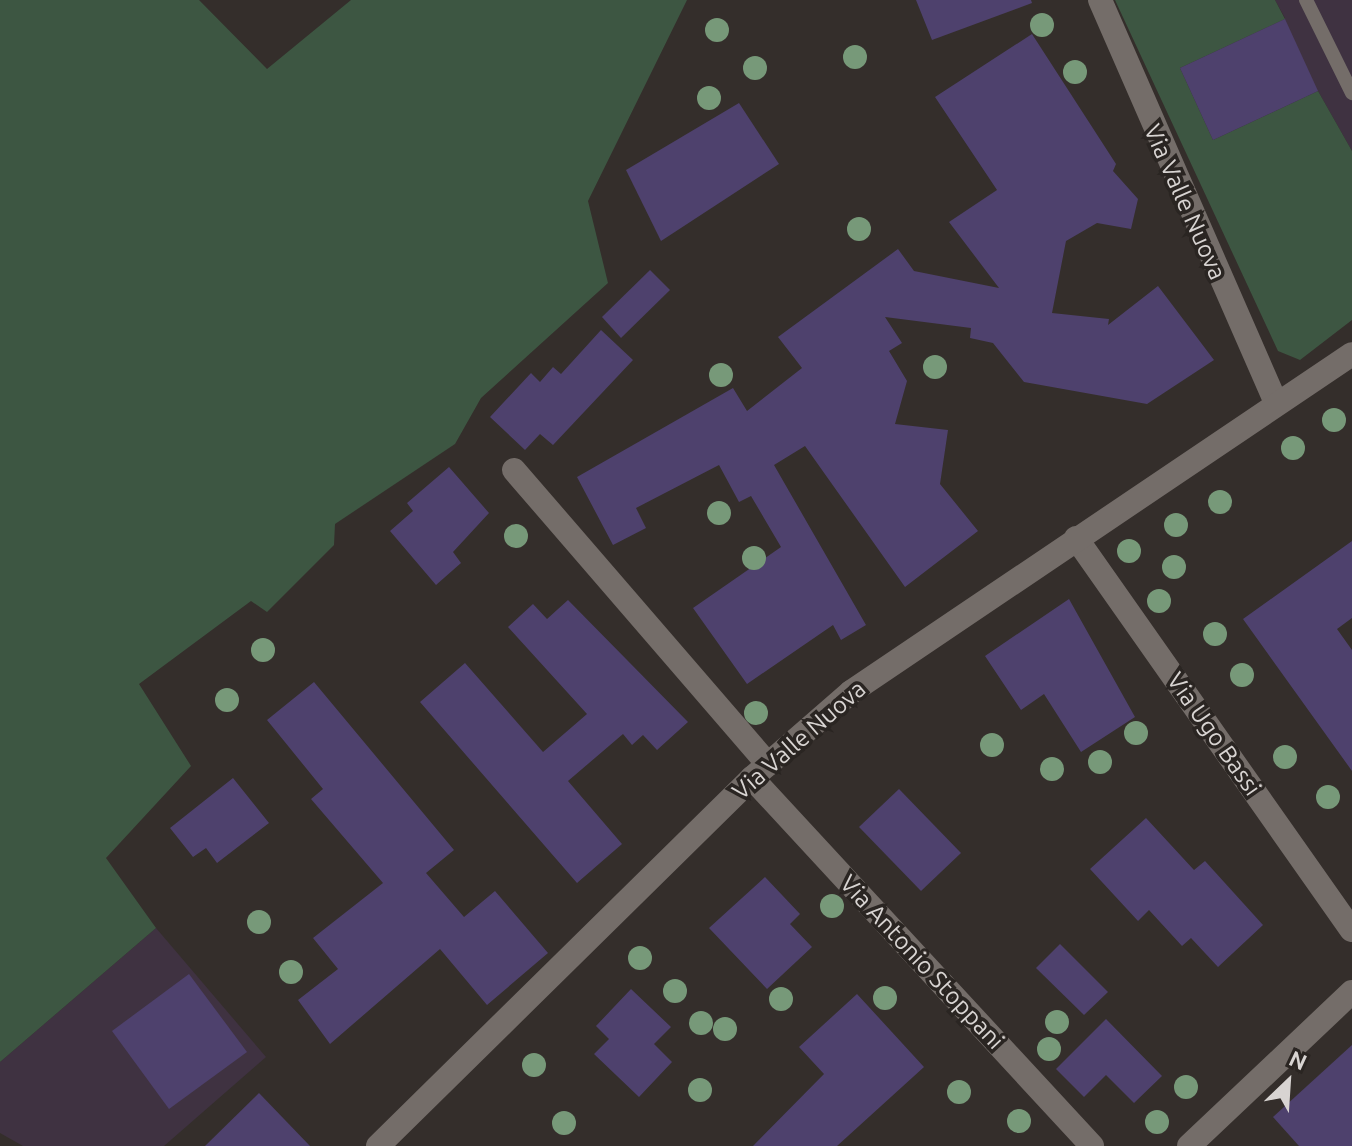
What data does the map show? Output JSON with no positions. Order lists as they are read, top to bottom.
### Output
{
  "streets": {
    "street": ["Via Valle Nuova", "Via Ugo Bassi", "Via Antonio Stoppani"]
  },
  "crossings": [
    ["Via Valle Nuova", "Via Ugo Bassi"],
    ["Via Valle Nuova", "Via Antonio Stoppani"]
  ],
  "north": "top right"
}
